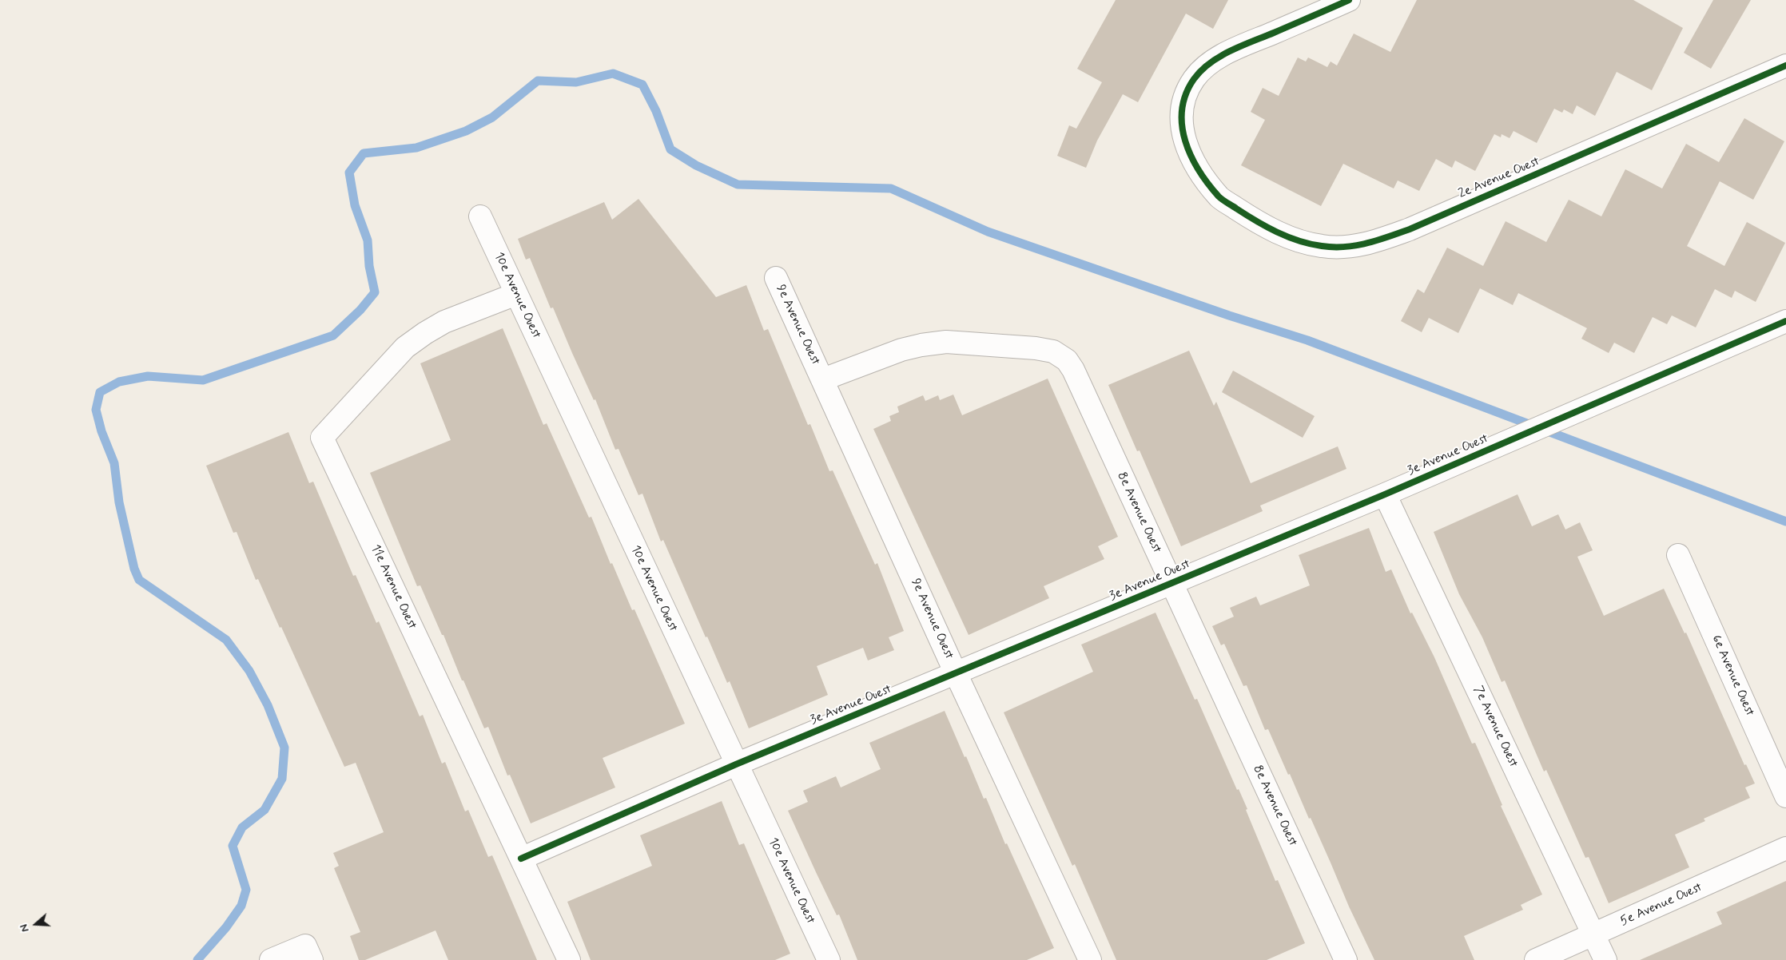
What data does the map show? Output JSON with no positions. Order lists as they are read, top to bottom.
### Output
{
  "streets": {
    "street": [
      "2e Avenue Ouest",
      "10e Avenue Ouest",
      "9e Avenue Ouest",
      "3e Avenue Ouest",
      "8e Avenue Ouest",
      "11e Avenue Ouest",
      "6e Avenue Ouest",
      "7e Avenue Ouest",
      "5e Avenue Ouest"
    ]
  },
  "crossings": [
    ["10e Avenue Ouest", "3e Avenue Ouest"],
    ["10e Avenue Ouest", "11e Avenue Ouest"],
    ["9e Avenue Ouest", "3e Avenue Ouest"],
    ["9e Avenue Ouest", "8e Avenue Ouest"],
    ["3e Avenue Ouest", "8e Avenue Ouest"],
    ["3e Avenue Ouest", "11e Avenue Ouest"],
    ["3e Avenue Ouest", "7e Avenue Ouest"],
    ["7e Avenue Ouest", "5e Avenue Ouest"]
  ],
  "north": "left"
}
